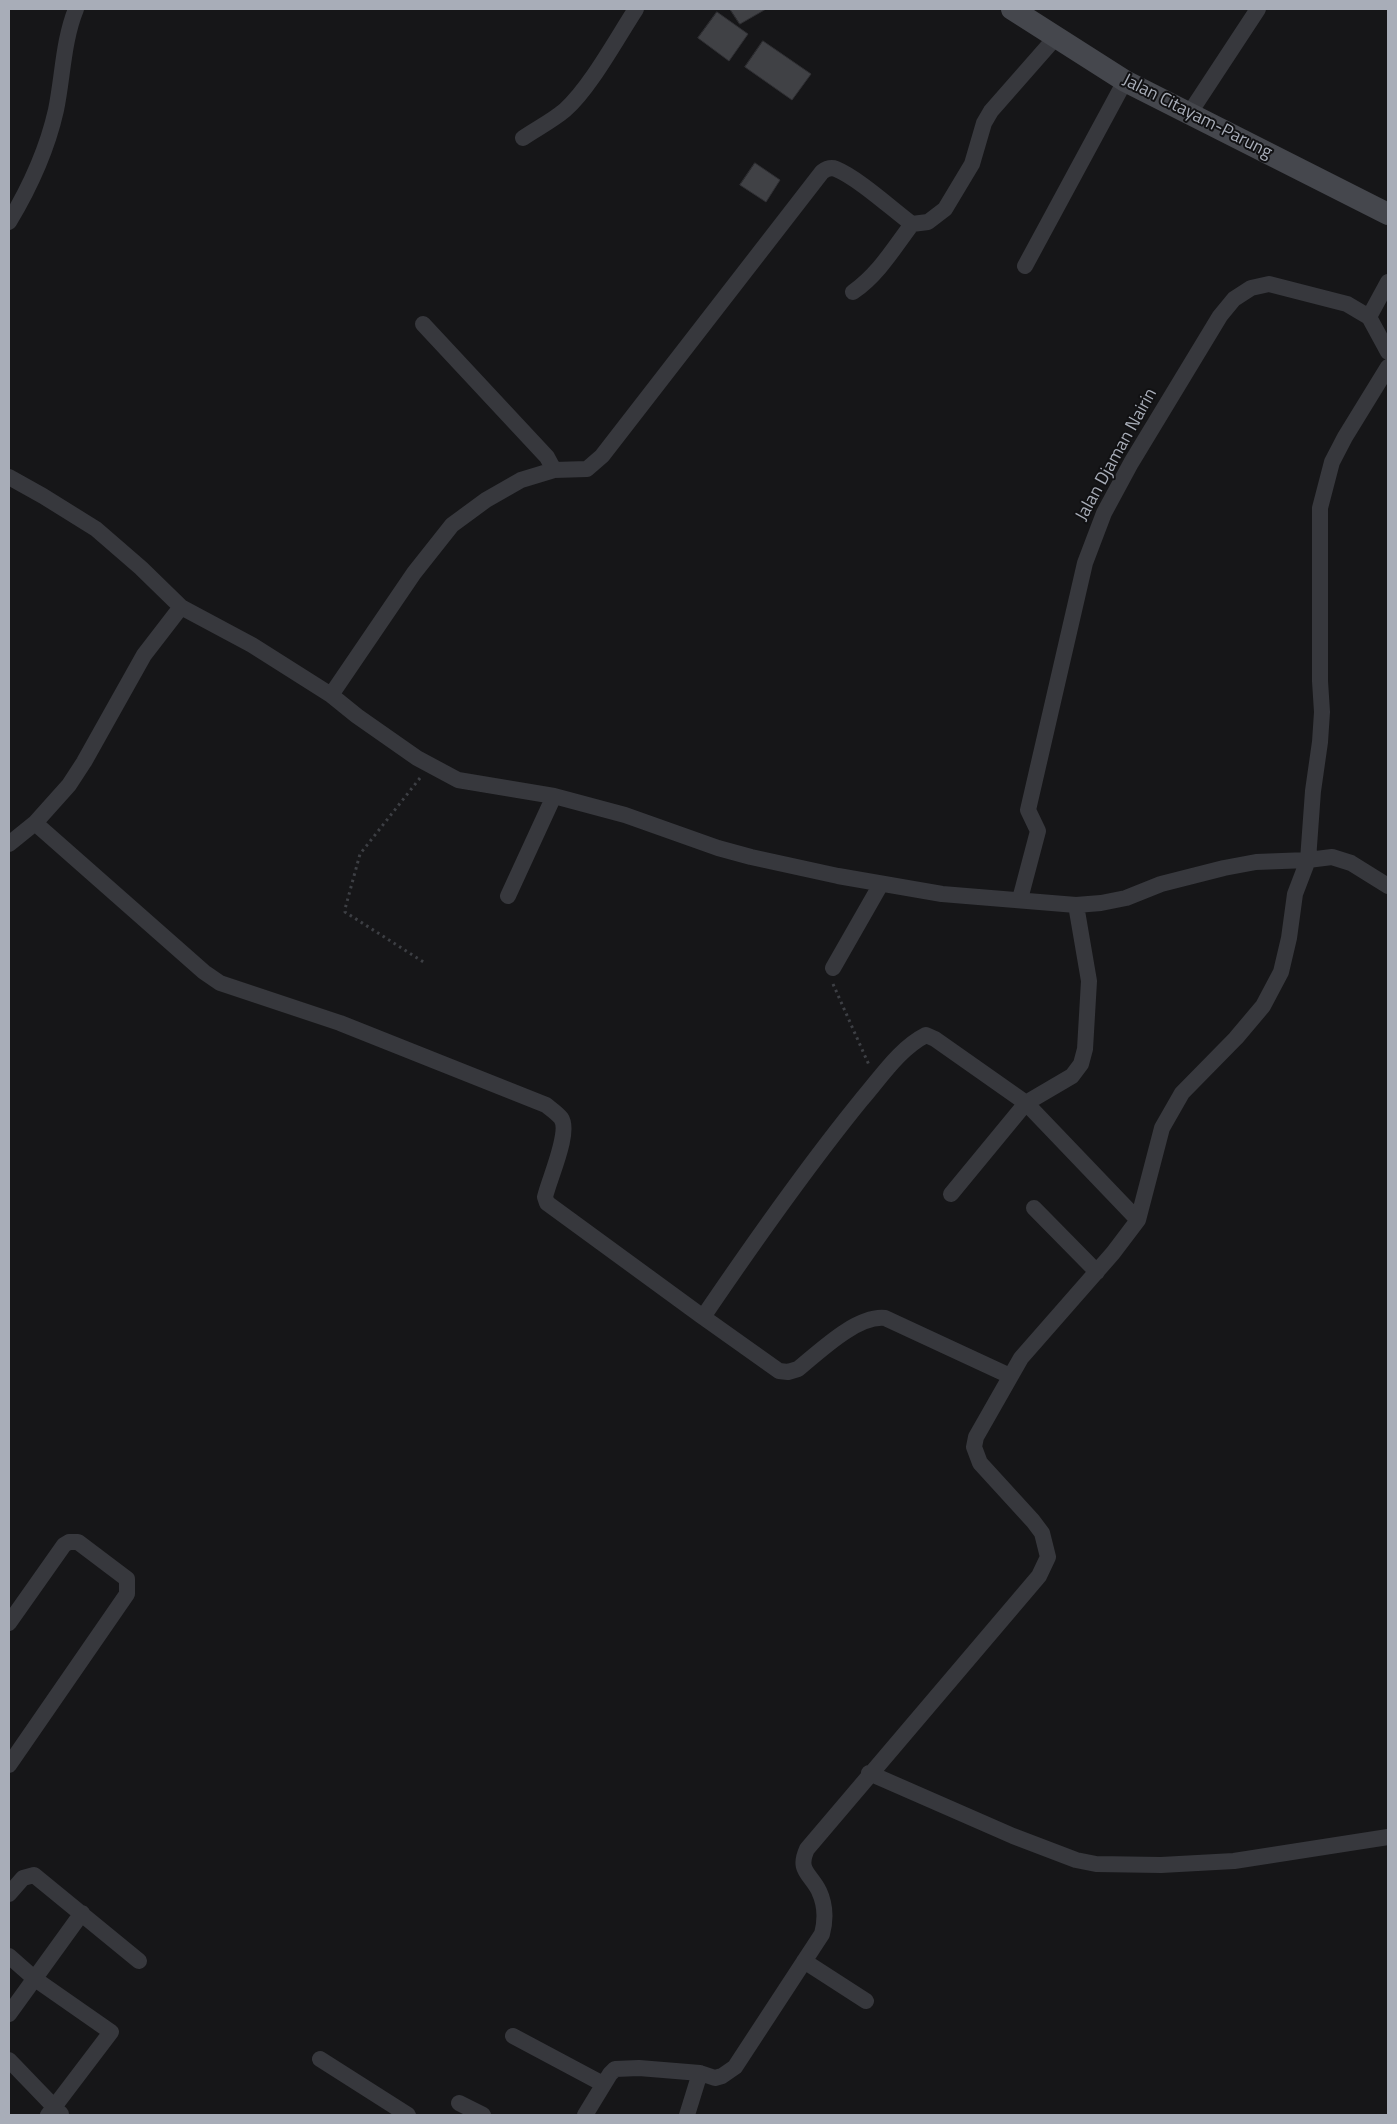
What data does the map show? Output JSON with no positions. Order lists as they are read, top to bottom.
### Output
{
  "streets": {
    "main road": ["Jalan Citayam-Parung"],
    "street": ["Jalan Djaman Nairin"]
  }
}
